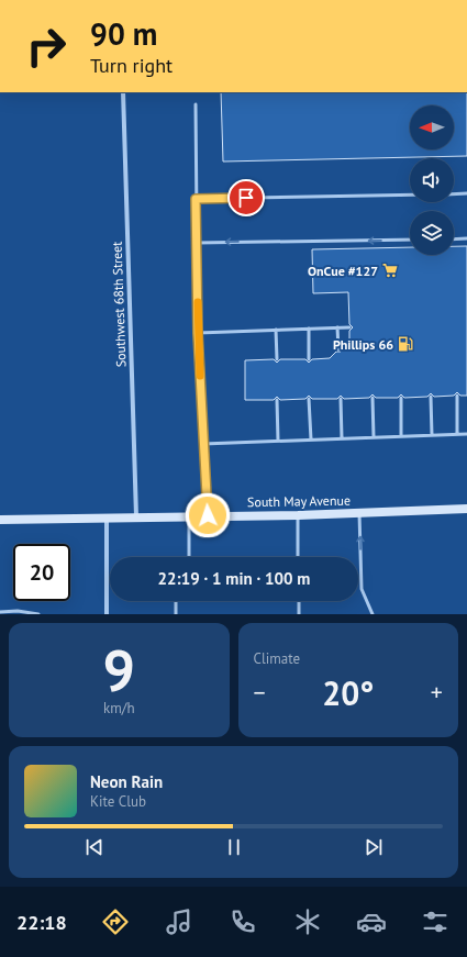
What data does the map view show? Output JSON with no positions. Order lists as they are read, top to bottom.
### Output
{
  "streets": {
    "main road": ["South May Avenue"],
    "street": ["Southwest 68th Street"]
  },
  "crossings": [
    ["Southwest 68th Street", "South May Avenue"]
  ],
  "places": {
    "supermarket": ["OnCue #127"],
    "fuel station": ["Phillips 66"]
  },
  "north": "left",
  "page": {
    "turn": ["90 m", "Turn right"],
    "limit": "20",
    "trip": "22:19 · 1 min · 100 m",
    "tile": [
      ["9", "km/h"],
      "Climate"
    ],
    "heat": ["−", "20°", "+"],
    "song": ["Neon Rain", "Kite Club"],
    "tabs": "22:18"
  }
}
